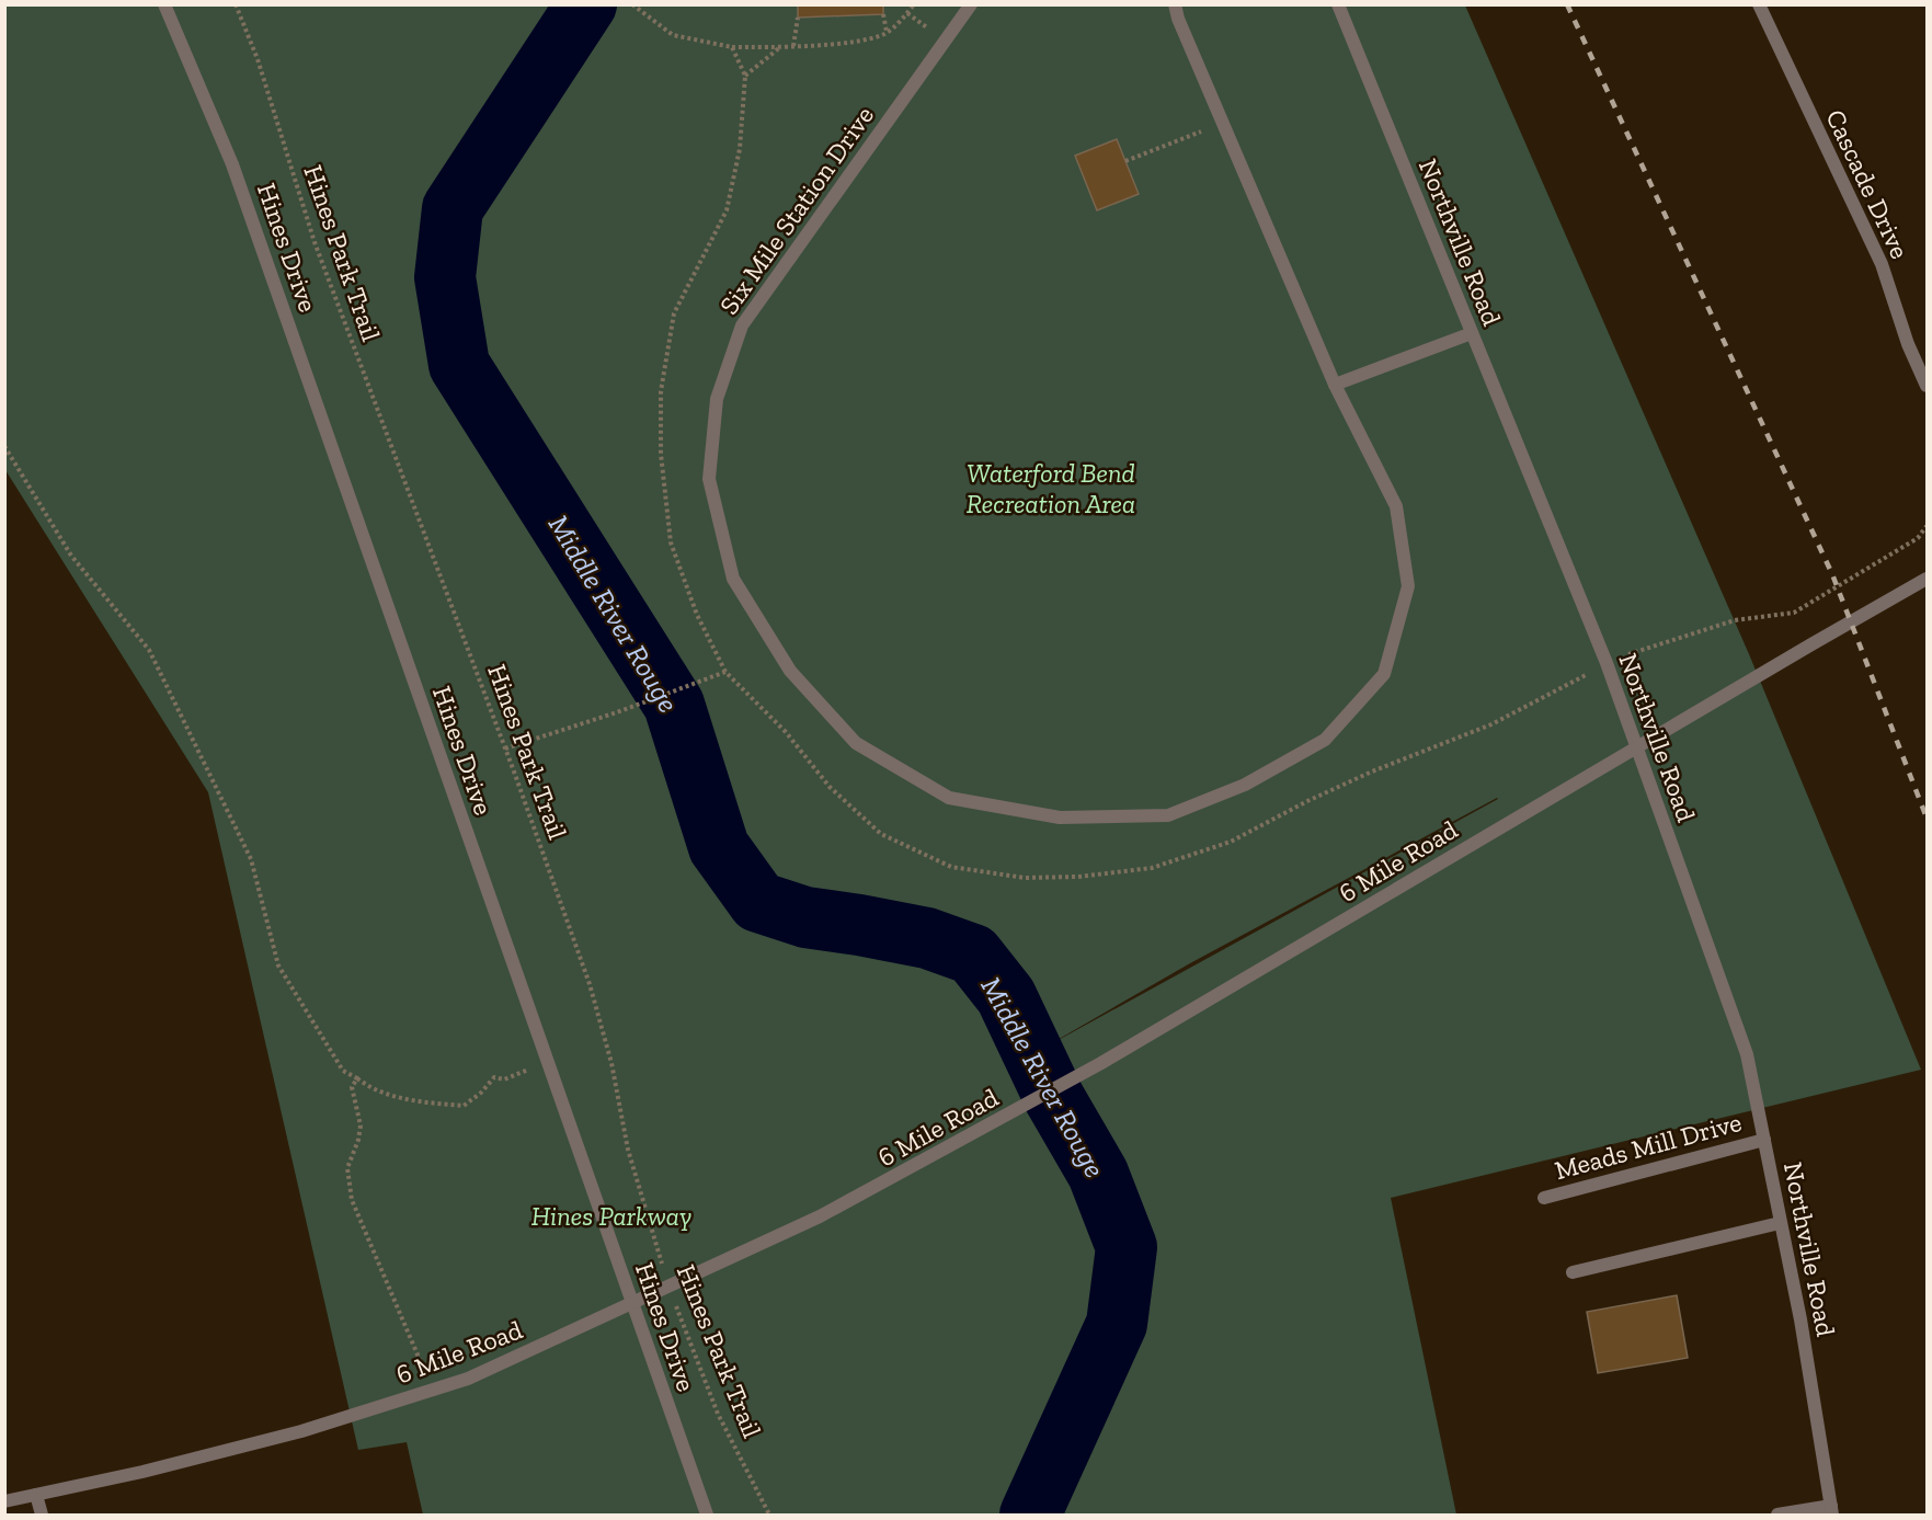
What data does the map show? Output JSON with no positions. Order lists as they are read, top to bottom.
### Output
{
  "streets": {
    "street": [
      "Cascade Drive",
      "Six Mile Station Drive",
      "Northville Road",
      "Hines Drive",
      "6 Mile Road",
      "Meads Mill Drive"
    ],
    "path": ["Hines Park Trail"]
  },
  "crossings": [
    ["Northville Road", "6 Mile Road"],
    ["Northville Road", "Meads Mill Drive"]
  ],
  "water": ["Middle River Rouge"],
  "parks": ["Waterford Bend Recreation Area", "Hines Parkway"]
}
